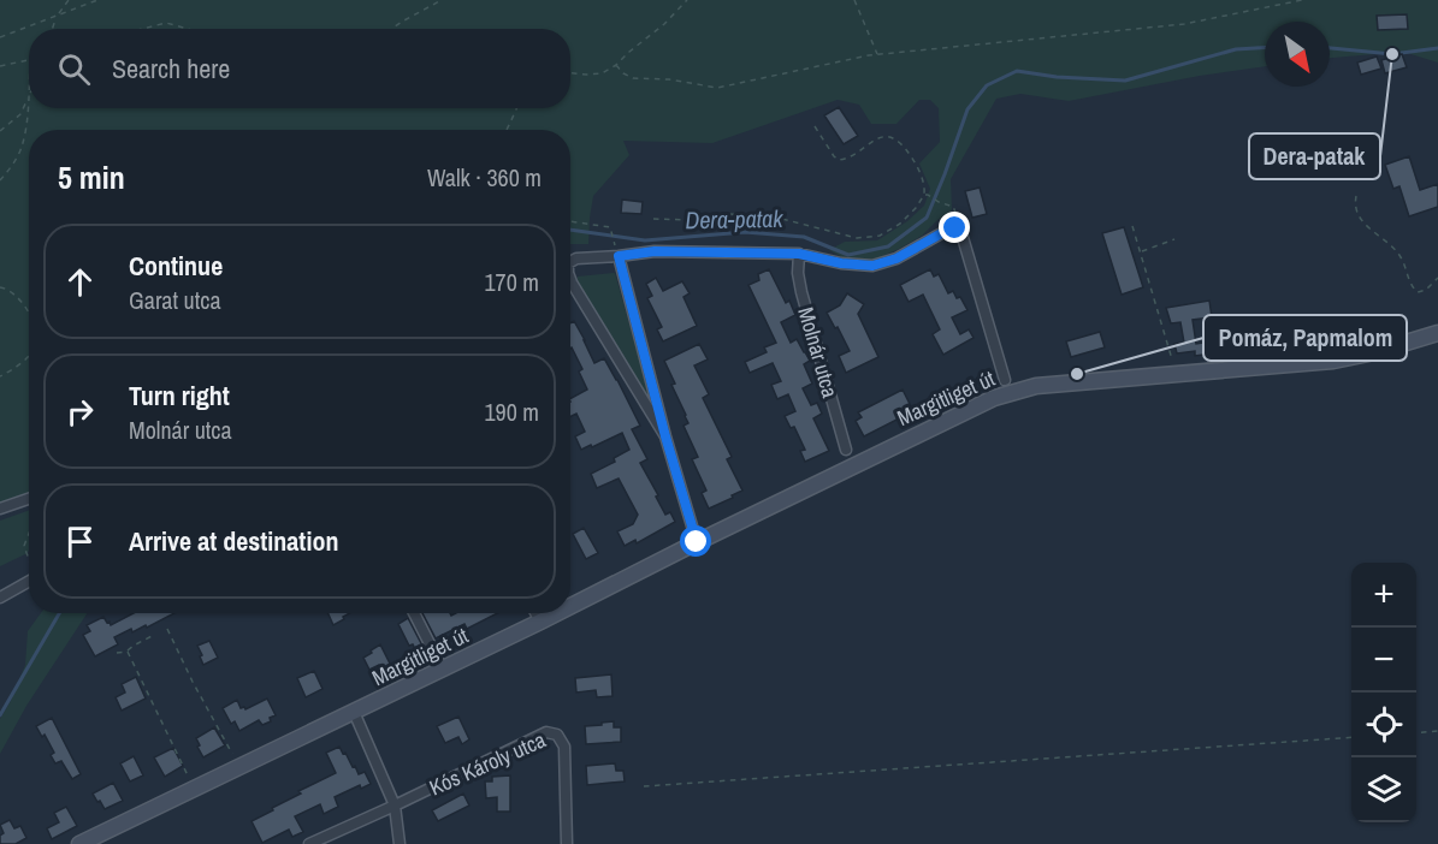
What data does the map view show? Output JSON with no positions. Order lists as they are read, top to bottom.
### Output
{
  "streets": {
    "main road": ["Margitliget út"],
    "street": ["Molnár utca", "Kós Károly utca"]
  },
  "water": ["Dera-patak"],
  "places": ["Dera-patak", "Pomáz, Papmalom"],
  "north": "bottom right",
  "page": {
    "search": "Search here",
    "heading": ["5 min", "Walk · 360 m"],
    "list": [
      ["Continue", "Garat utca", "170 m"],
      ["Turn right", "Molnár utca", "190 m"],
      "Arrive at destination"
    ],
    "map_buttons": ["+", "−"]
  }
}
